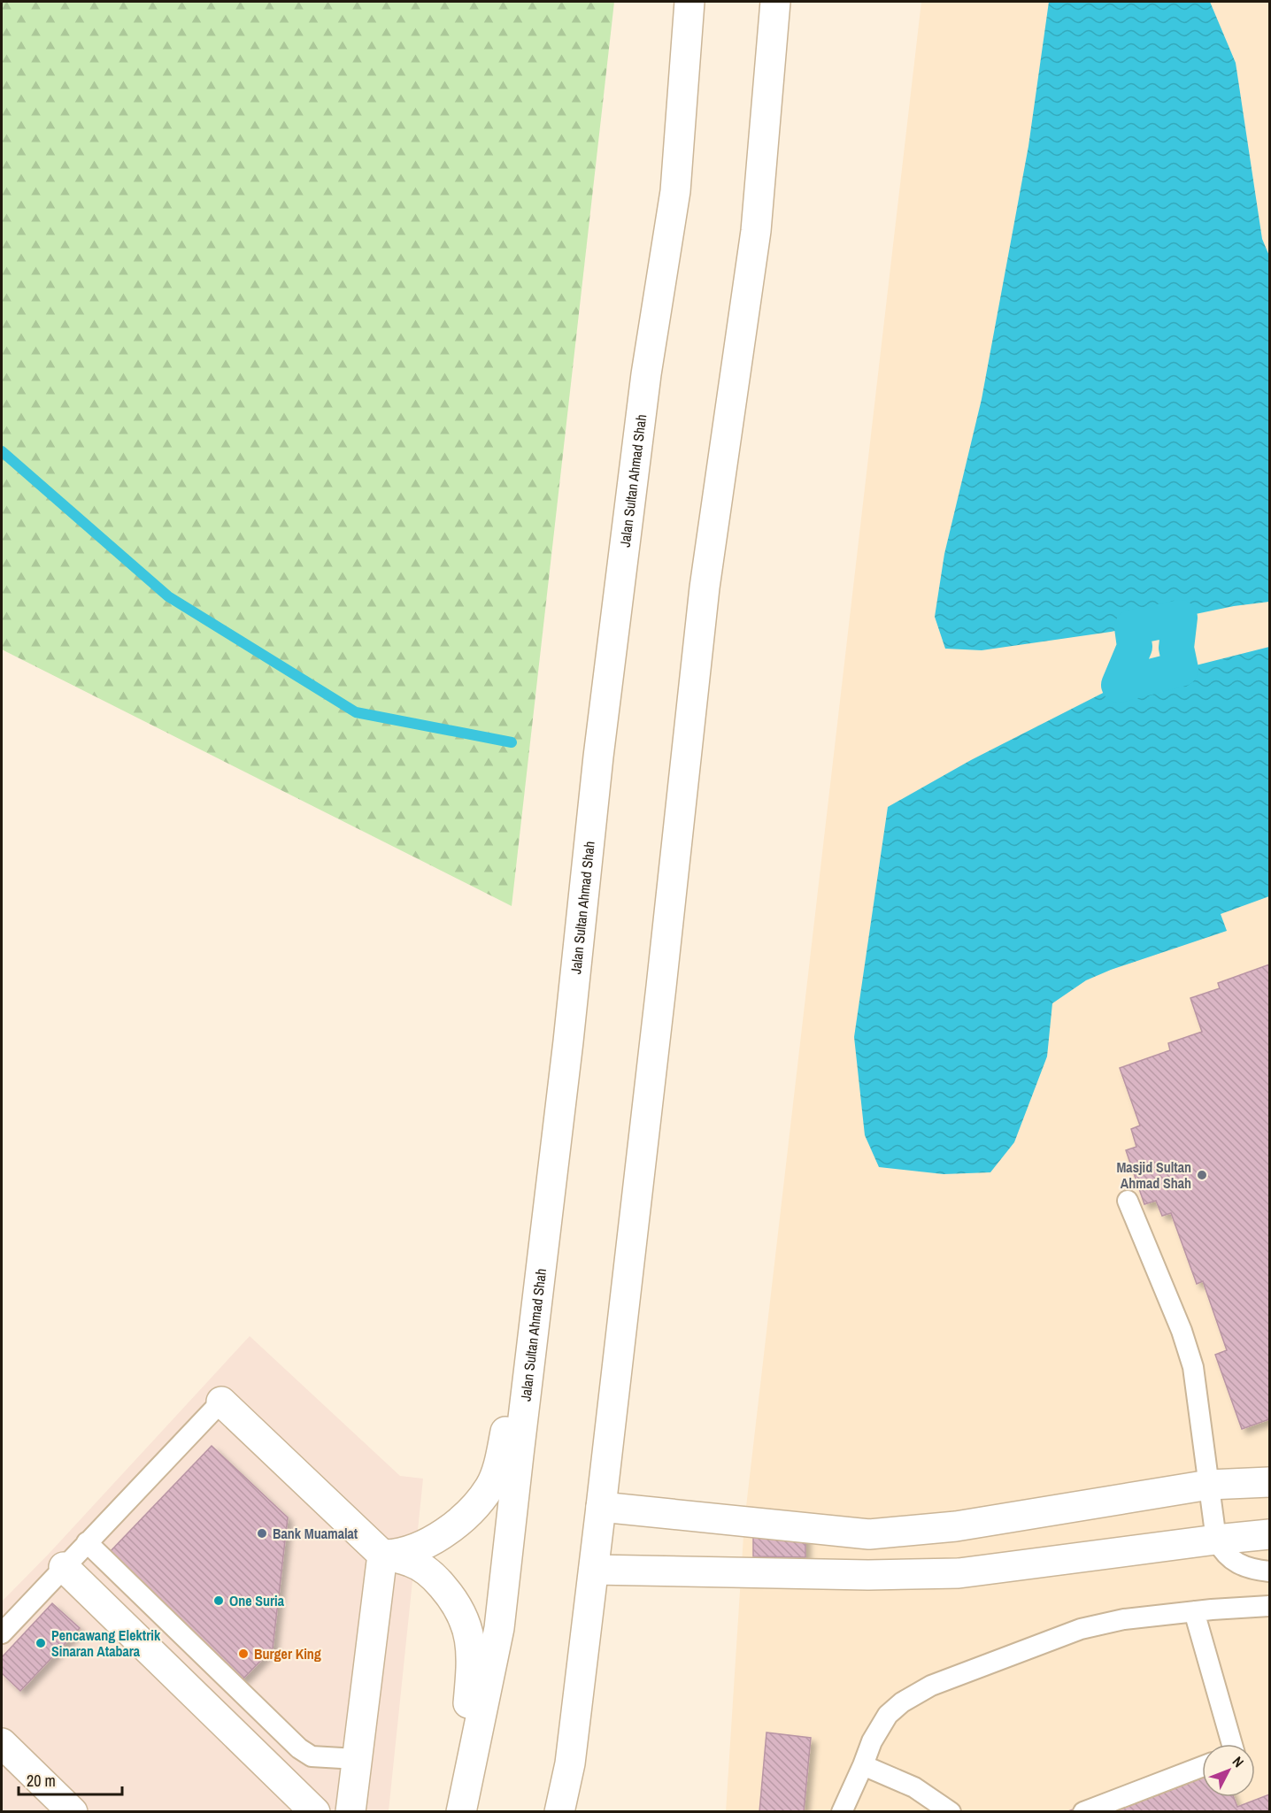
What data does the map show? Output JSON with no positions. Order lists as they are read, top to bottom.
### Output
{
  "streets": {
    "main road": ["Jalan Sultan Ahmad Shah"]
  },
  "places": [
    "Masjid Sultan Ahmad Shah",
    "Bank Muamalat",
    "One Suria",
    "Pencawang Elektrik Sinaran Atabara",
    "Burger King"
  ],
  "scale_bar": "20 m",
  "north": "top right"
}
